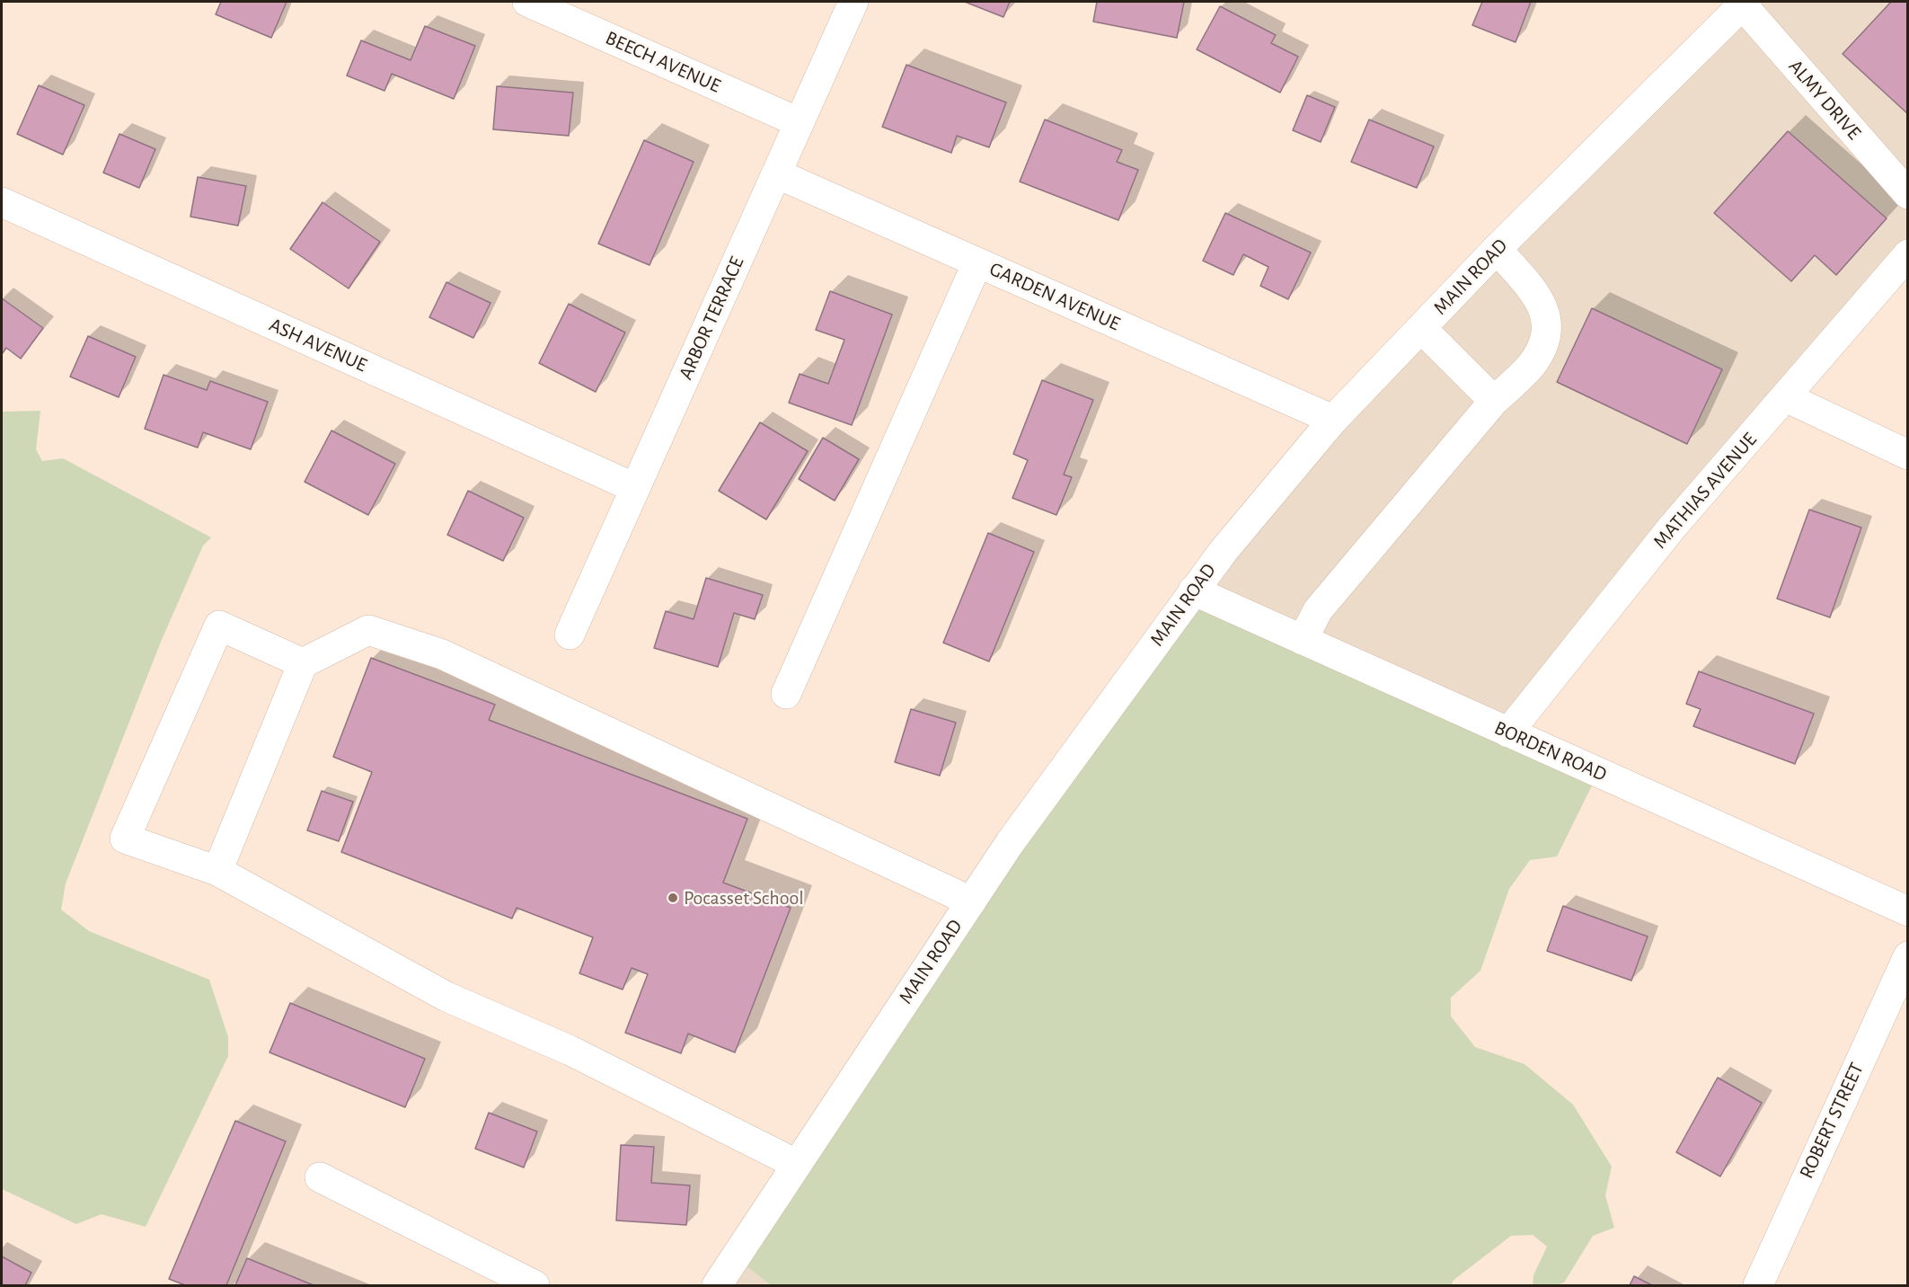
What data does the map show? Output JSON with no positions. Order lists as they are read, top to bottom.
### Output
{
  "streets": {
    "street": [
      "BEECH AVENUE",
      "ALMY DRIVE",
      "MAIN ROAD",
      "GARDEN AVENUE",
      "ARBOR TERRACE",
      "ASH AVENUE",
      "MATHIAS AVENUE",
      "BORDEN ROAD",
      "ROBERT STREET"
    ]
  },
  "crossings": [
    ["BEECH AVENUE", "ARBOR TERRACE"],
    ["ALMY DRIVE", "MAIN ROAD"],
    ["MAIN ROAD", "GARDEN AVENUE"],
    ["MAIN ROAD", "BORDEN ROAD"],
    ["GARDEN AVENUE", "ARBOR TERRACE"],
    ["ARBOR TERRACE", "ASH AVENUE"],
    ["MATHIAS AVENUE", "BORDEN ROAD"]
  ],
  "places": ["Pocasset School"]
}
